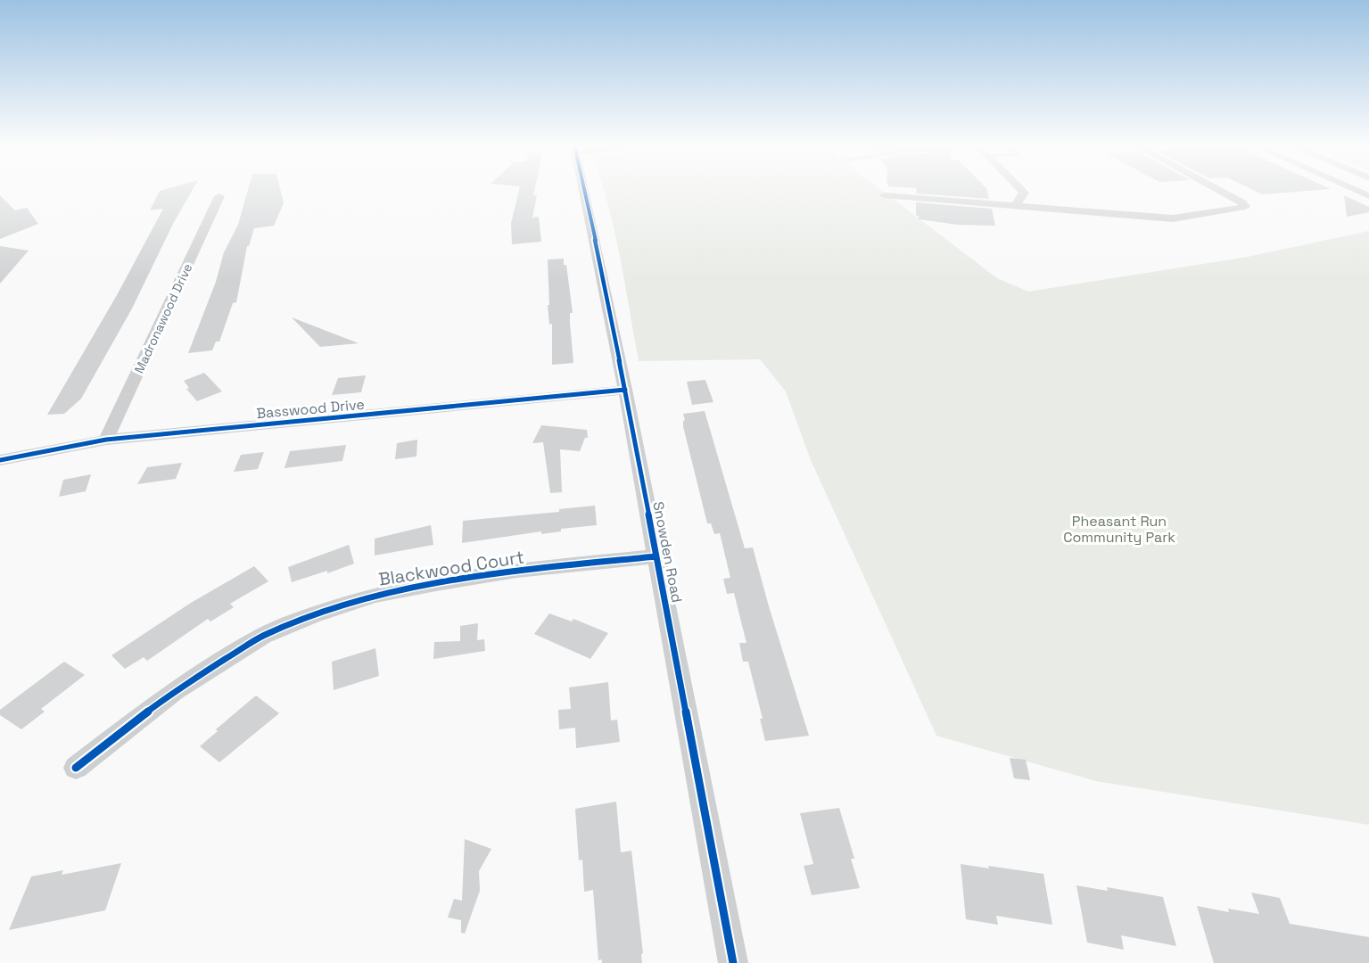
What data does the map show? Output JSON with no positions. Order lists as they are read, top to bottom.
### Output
{
  "streets": {
    "street": [
      "Madronawood Drive",
      "Basswood Drive",
      "Snowden Road",
      "Blackwood Court"
    ]
  },
  "crossings": [
    ["Madronawood Drive", "Basswood Drive"],
    ["Basswood Drive", "Snowden Road"],
    ["Snowden Road", "Blackwood Court"]
  ],
  "parks": ["Pheasant Run Community Park"]
}
